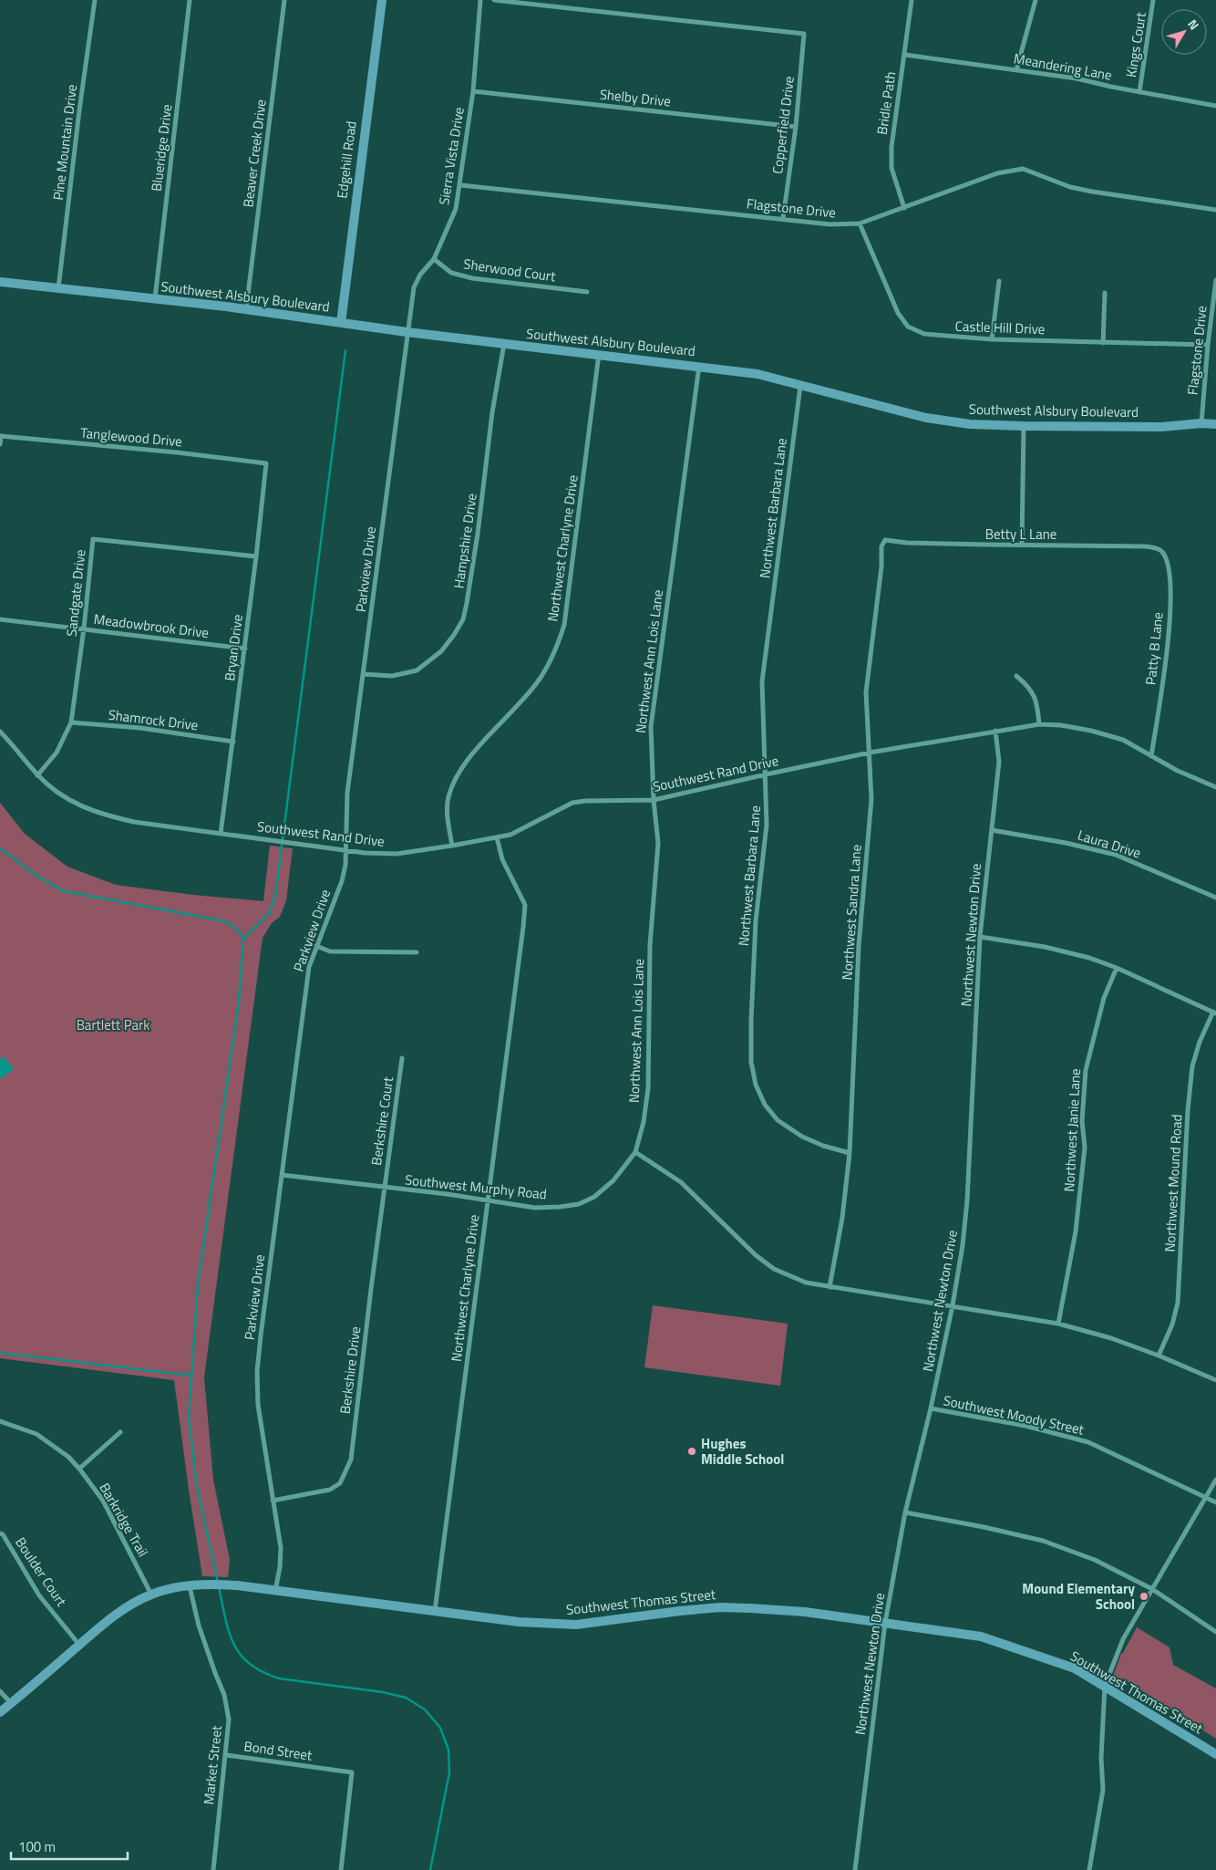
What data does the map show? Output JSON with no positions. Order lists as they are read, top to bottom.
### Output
{
  "streets": {
    "street": [
      "Kings Court",
      "Meandering Lane",
      "Shelby Drive",
      "Bridle Path",
      "Copperfield Drive",
      "Pine Mountain Drive",
      "Blueridge Drive",
      "Beaver Creek Drive",
      "Sierra Vista Drive",
      "Edgehill Road",
      "Flagstone Drive",
      "Sherwood Court",
      "Southwest Alsbury Boulevard",
      "Castle Hill Drive",
      "Tanglewood Drive",
      "Northwest Barbara Lane",
      "Betty L Lane",
      "Hampshire Drive",
      "Northwest Charlyne Drive",
      "Parkview Drive",
      "Sandgate Drive",
      "Meadowbrook Drive",
      "Bryan Drive",
      "Patty B Lane",
      "Northwest Ann Lois Lane",
      "Shamrock Drive",
      "Southwest Rand Drive",
      "Laura Drive",
      "Northwest Sandra Lane",
      "Northwest Newton Drive",
      "Berkshire Court",
      "Northwest Janie Lane",
      "Northwest Mound Road",
      "Southwest Murphy Road",
      "Berkshire Drive",
      "Southwest Moody Street",
      "Barkridge Trail",
      "Boulder Court",
      "Southwest Thomas Street",
      "Bond Street",
      "Market Street"
    ]
  },
  "crossings": [
    ["Kings Court", "Meandering Lane"],
    ["Meandering Lane", "Bridle Path"],
    ["Shelby Drive", "Copperfield Drive"],
    ["Shelby Drive", "Sierra Vista Drive"],
    ["Bridle Path", "Flagstone Drive"],
    ["Copperfield Drive", "Flagstone Drive"],
    ["Pine Mountain Drive", "Southwest Alsbury Boulevard"],
    ["Blueridge Drive", "Southwest Alsbury Boulevard"],
    ["Beaver Creek Drive", "Southwest Alsbury Boulevard"],
    ["Sierra Vista Drive", "Flagstone Drive"],
    ["Sierra Vista Drive", "Sherwood Court"],
    ["Sierra Vista Drive", "Southwest Alsbury Boulevard"],
    ["Sierra Vista Drive", "Parkview Drive"],
    ["Edgehill Road", "Southwest Alsbury Boulevard"],
    ["Flagstone Drive", "Southwest Alsbury Boulevard"],
    ["Flagstone Drive", "Castle Hill Drive"],
    ["Southwest Alsbury Boulevard", "Northwest Barbara Lane"],
    ["Southwest Alsbury Boulevard", "Hampshire Drive"],
    ["Southwest Alsbury Boulevard", "Northwest Charlyne Drive"],
    ["Southwest Alsbury Boulevard", "Parkview Drive"],
    ["Southwest Alsbury Boulevard", "Northwest Ann Lois Lane"],
    ["Tanglewood Drive", "Bryan Drive"],
    ["Northwest Barbara Lane", "Southwest Rand Drive"],
    ["Northwest Barbara Lane", "Northwest Sandra Lane"],
    ["Betty L Lane", "Patty B Lane"],
    ["Betty L Lane", "Northwest Sandra Lane"],
    ["Hampshire Drive", "Parkview Drive"],
    ["Northwest Charlyne Drive", "Southwest Rand Drive"],
    ["Northwest Charlyne Drive", "Southwest Murphy Road"],
    ["Northwest Charlyne Drive", "Southwest Thomas Street"],
    ["Parkview Drive", "Southwest Rand Drive"],
    ["Parkview Drive", "Southwest Murphy Road"],
    ["Parkview Drive", "Berkshire Drive"],
    ["Parkview Drive", "Southwest Thomas Street"],
    ["Sandgate Drive", "Meadowbrook Drive"],
    ["Sandgate Drive", "Bryan Drive"],
    ["Sandgate Drive", "Shamrock Drive"],
    ["Sandgate Drive", "Southwest Rand Drive"],
    ["Meadowbrook Drive", "Bryan Drive"],
    ["Bryan Drive", "Shamrock Drive"],
    ["Bryan Drive", "Southwest Rand Drive"],
    ["Patty B Lane", "Southwest Rand Drive"],
    ["Northwest Ann Lois Lane", "Southwest Rand Drive"],
    ["Northwest Ann Lois Lane", "Southwest Murphy Road"],
    ["Southwest Rand Drive", "Northwest Sandra Lane"],
    ["Southwest Rand Drive", "Northwest Newton Drive"],
    ["Laura Drive", "Northwest Newton Drive"],
    ["Northwest Newton Drive", "Southwest Moody Street"],
    ["Northwest Newton Drive", "Southwest Thomas Street"],
    ["Berkshire Court", "Southwest Murphy Road"],
    ["Berkshire Court", "Berkshire Drive"],
    ["Southwest Murphy Road", "Berkshire Drive"],
    ["Barkridge Trail", "Southwest Thomas Street"],
    ["Boulder Court", "Southwest Thomas Street"],
    ["Southwest Thomas Street", "Market Street"],
    ["Bond Street", "Market Street"]
  ],
  "parks": ["Bartlett Park"],
  "places": ["Hughes Middle School", "Mound Elementary School"],
  "scale_bar": "100 m",
  "north": "top right"
}
